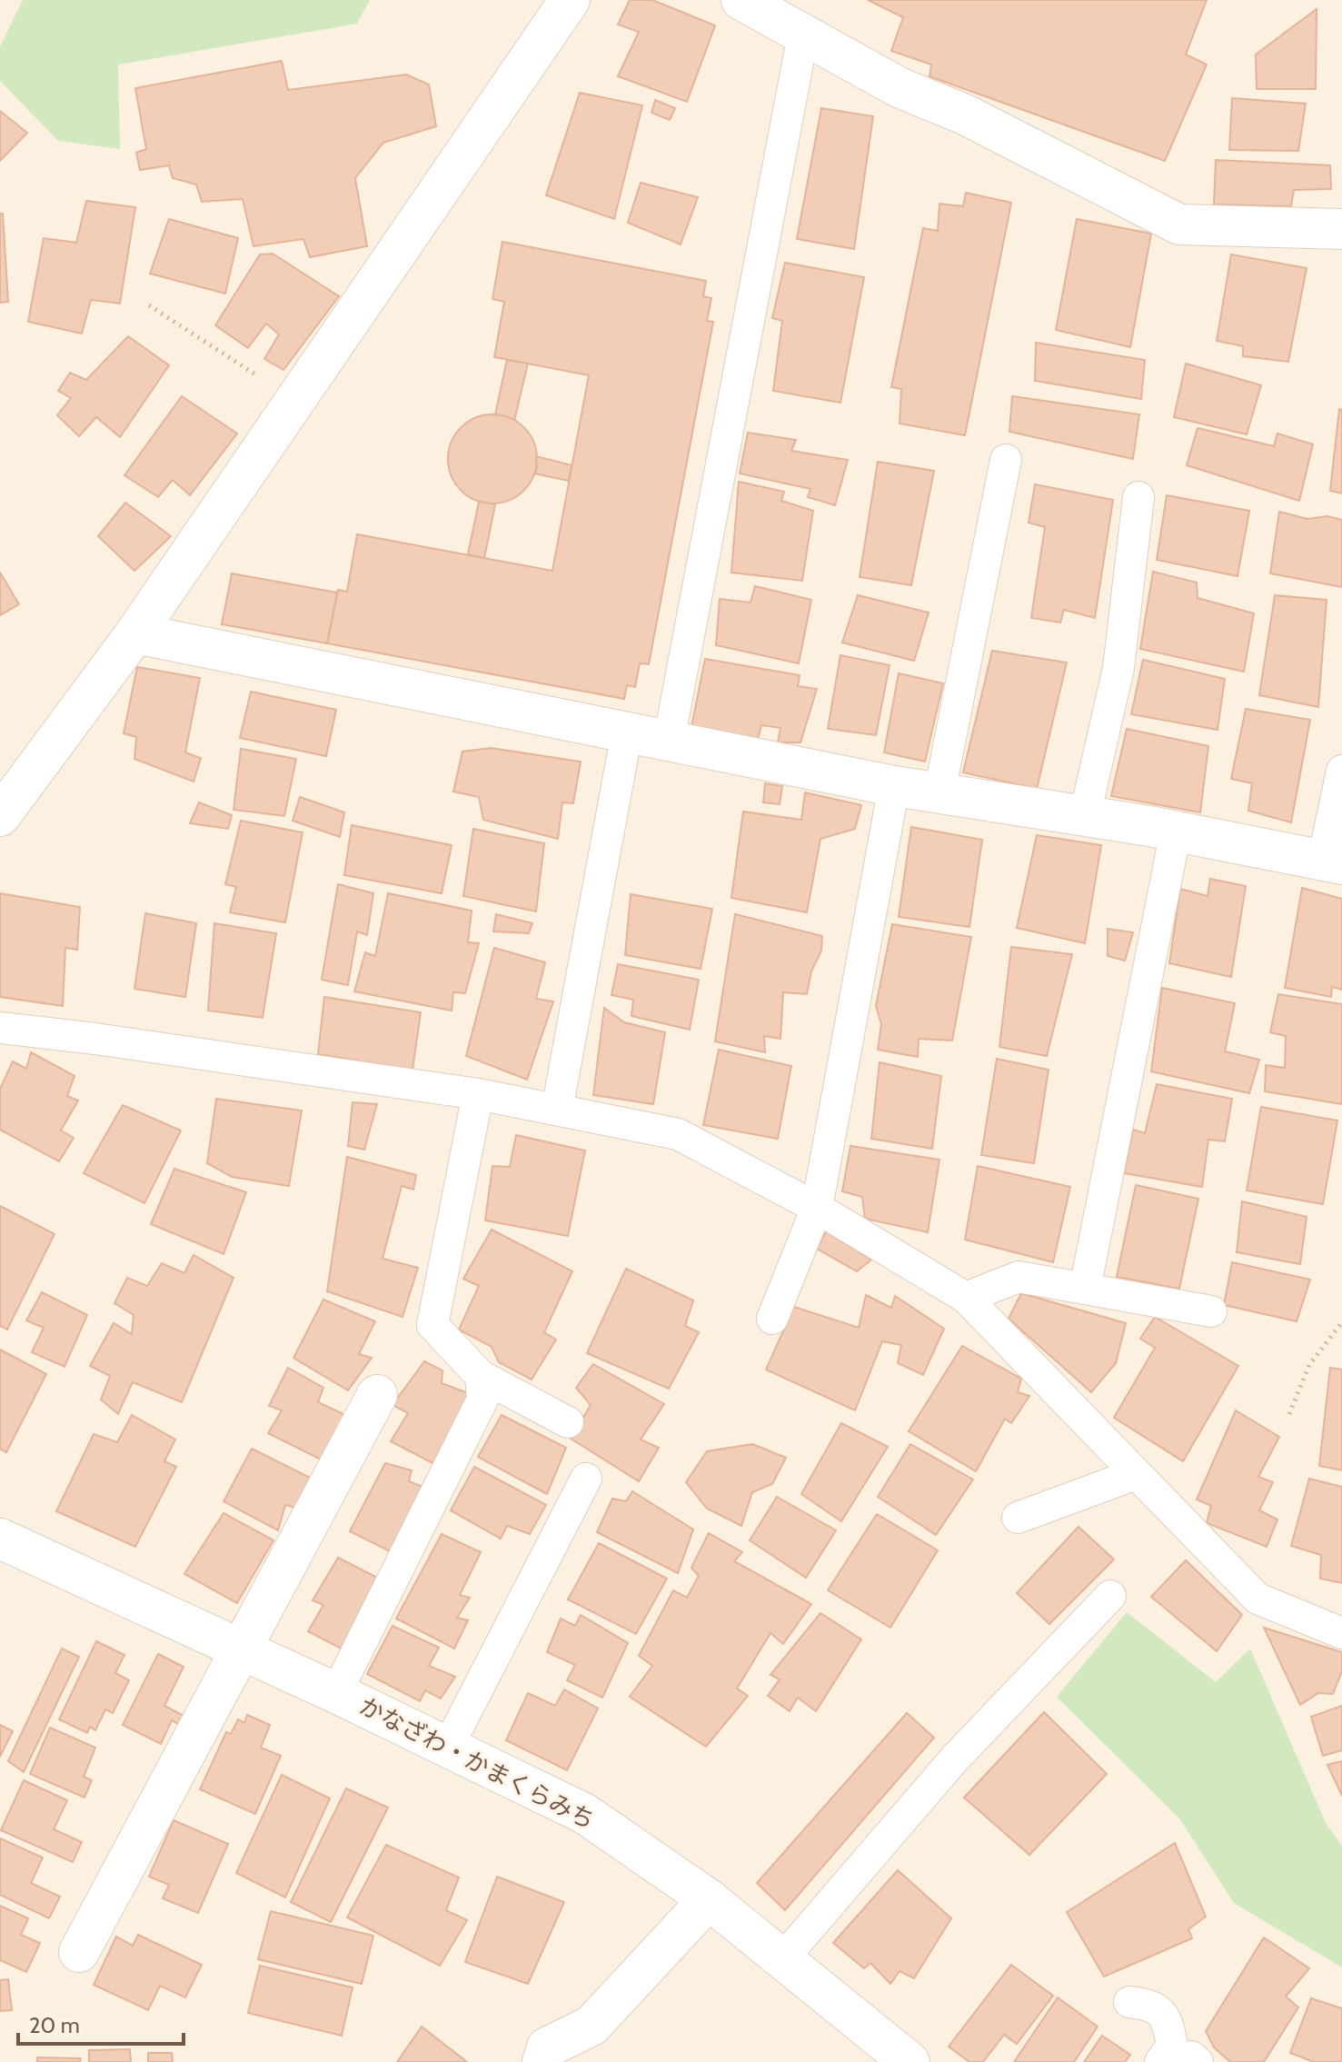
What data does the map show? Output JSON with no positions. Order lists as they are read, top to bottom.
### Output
{
  "streets": {
    "street": ["かなざわ・かまくらみち"]
  },
  "scale_bar": "20 m"
}
